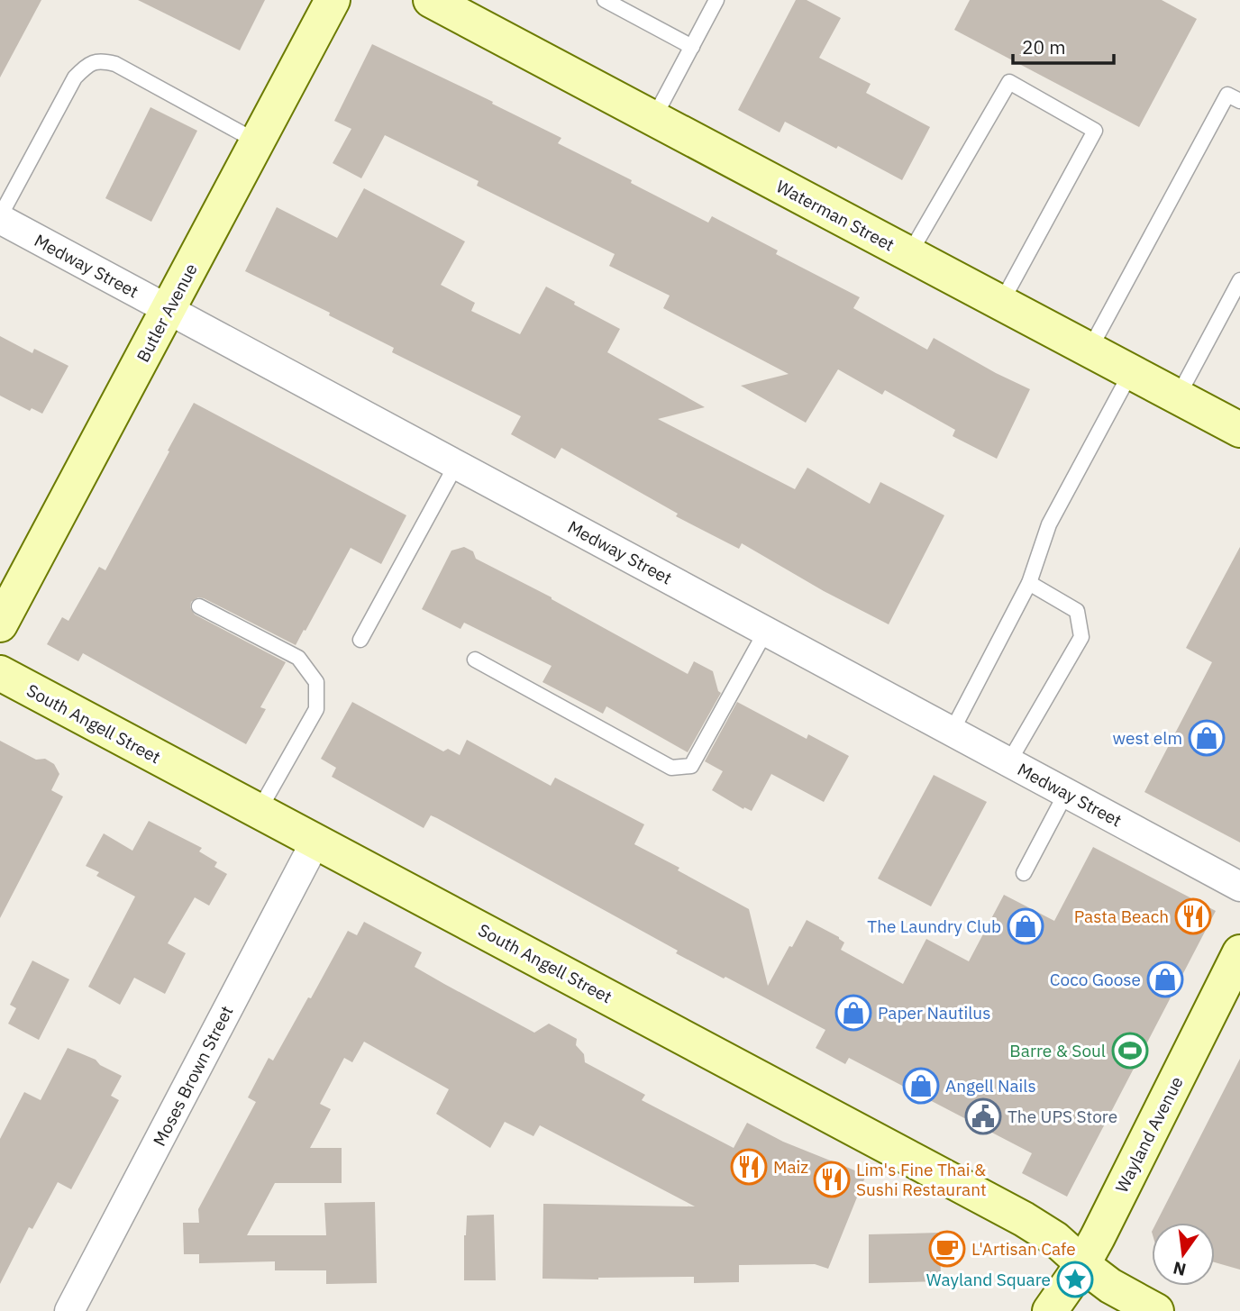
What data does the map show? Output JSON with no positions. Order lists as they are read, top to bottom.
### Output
{
  "streets": {
    "main road": [
      "Waterman Street",
      "Butler Avenue",
      "South Angell Street",
      "Wayland Avenue"
    ],
    "street": ["Medway Street", "Moses Brown Street"]
  },
  "crossings": [
    ["Medway Street", "Butler Avenue"],
    ["South Angell Street", "Moses Brown Street"],
    ["South Angell Street", "Wayland Avenue"]
  ],
  "places": {
    "shop": [
      "west elm",
      "The Laundry Club",
      "Coco Goose",
      "Paper Nautilus",
      "Angell Nails"
    ],
    "restaurant": ["Pasta Beach", "Maiz", "Lim's Fine Thai & Sushi Restaurant"],
    "sports": ["Barre & Soul"],
    "public building": ["The UPS Store"],
    "cafe": ["L'Artisan Cafe"],
    "place": ["Wayland Square"]
  },
  "scale_bar": "20 m",
  "north": "bottom"
}
